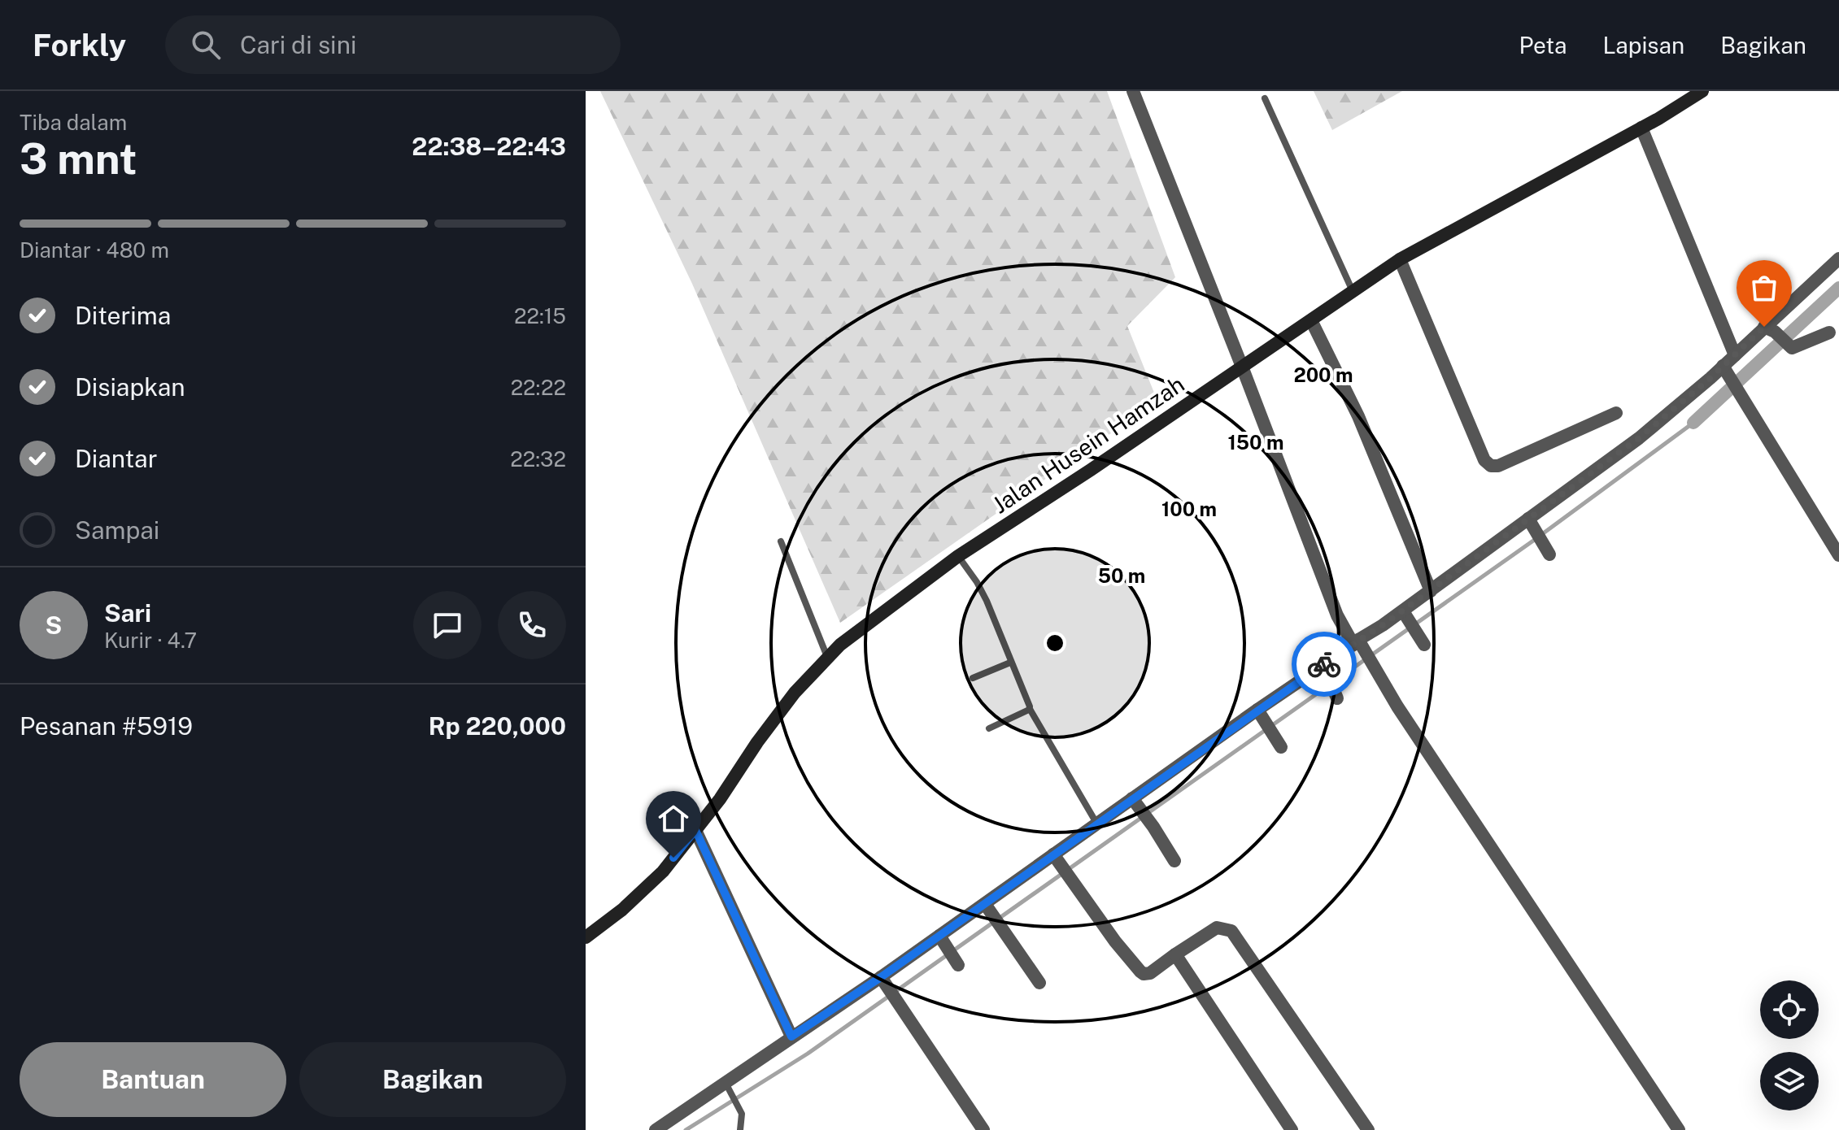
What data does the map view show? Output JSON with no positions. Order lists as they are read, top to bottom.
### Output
{
  "streets": {
    "street": ["Jalan Husein Hamzah"]
  },
  "page": {
    "header": "Forkly",
    "search": "Cari di sini",
    "nav": ["Peta", "Lapisan", "Bagikan"],
    "heading": ["3 mnt", "Tiba dalam", "22:38–22:43"],
    "panel": [
      "Sari",
      "Kurir · 4.7",
      "Pesanan #5919",
      "Rp 220,000"
    ],
    "bar": "Diantar · 480 m",
    "list": [
      ["Diterima", "22:15"],
      ["Disiapkan", "22:22"],
      ["Diantar", "22:32"],
      "Sampai"
    ],
    "round": "S",
    "buttons": ["Bantuan", "Bagikan"]
  },
  "rings": [
    "200 m",
    "150 m",
    "100 m",
    "50 m"
  ]
}
